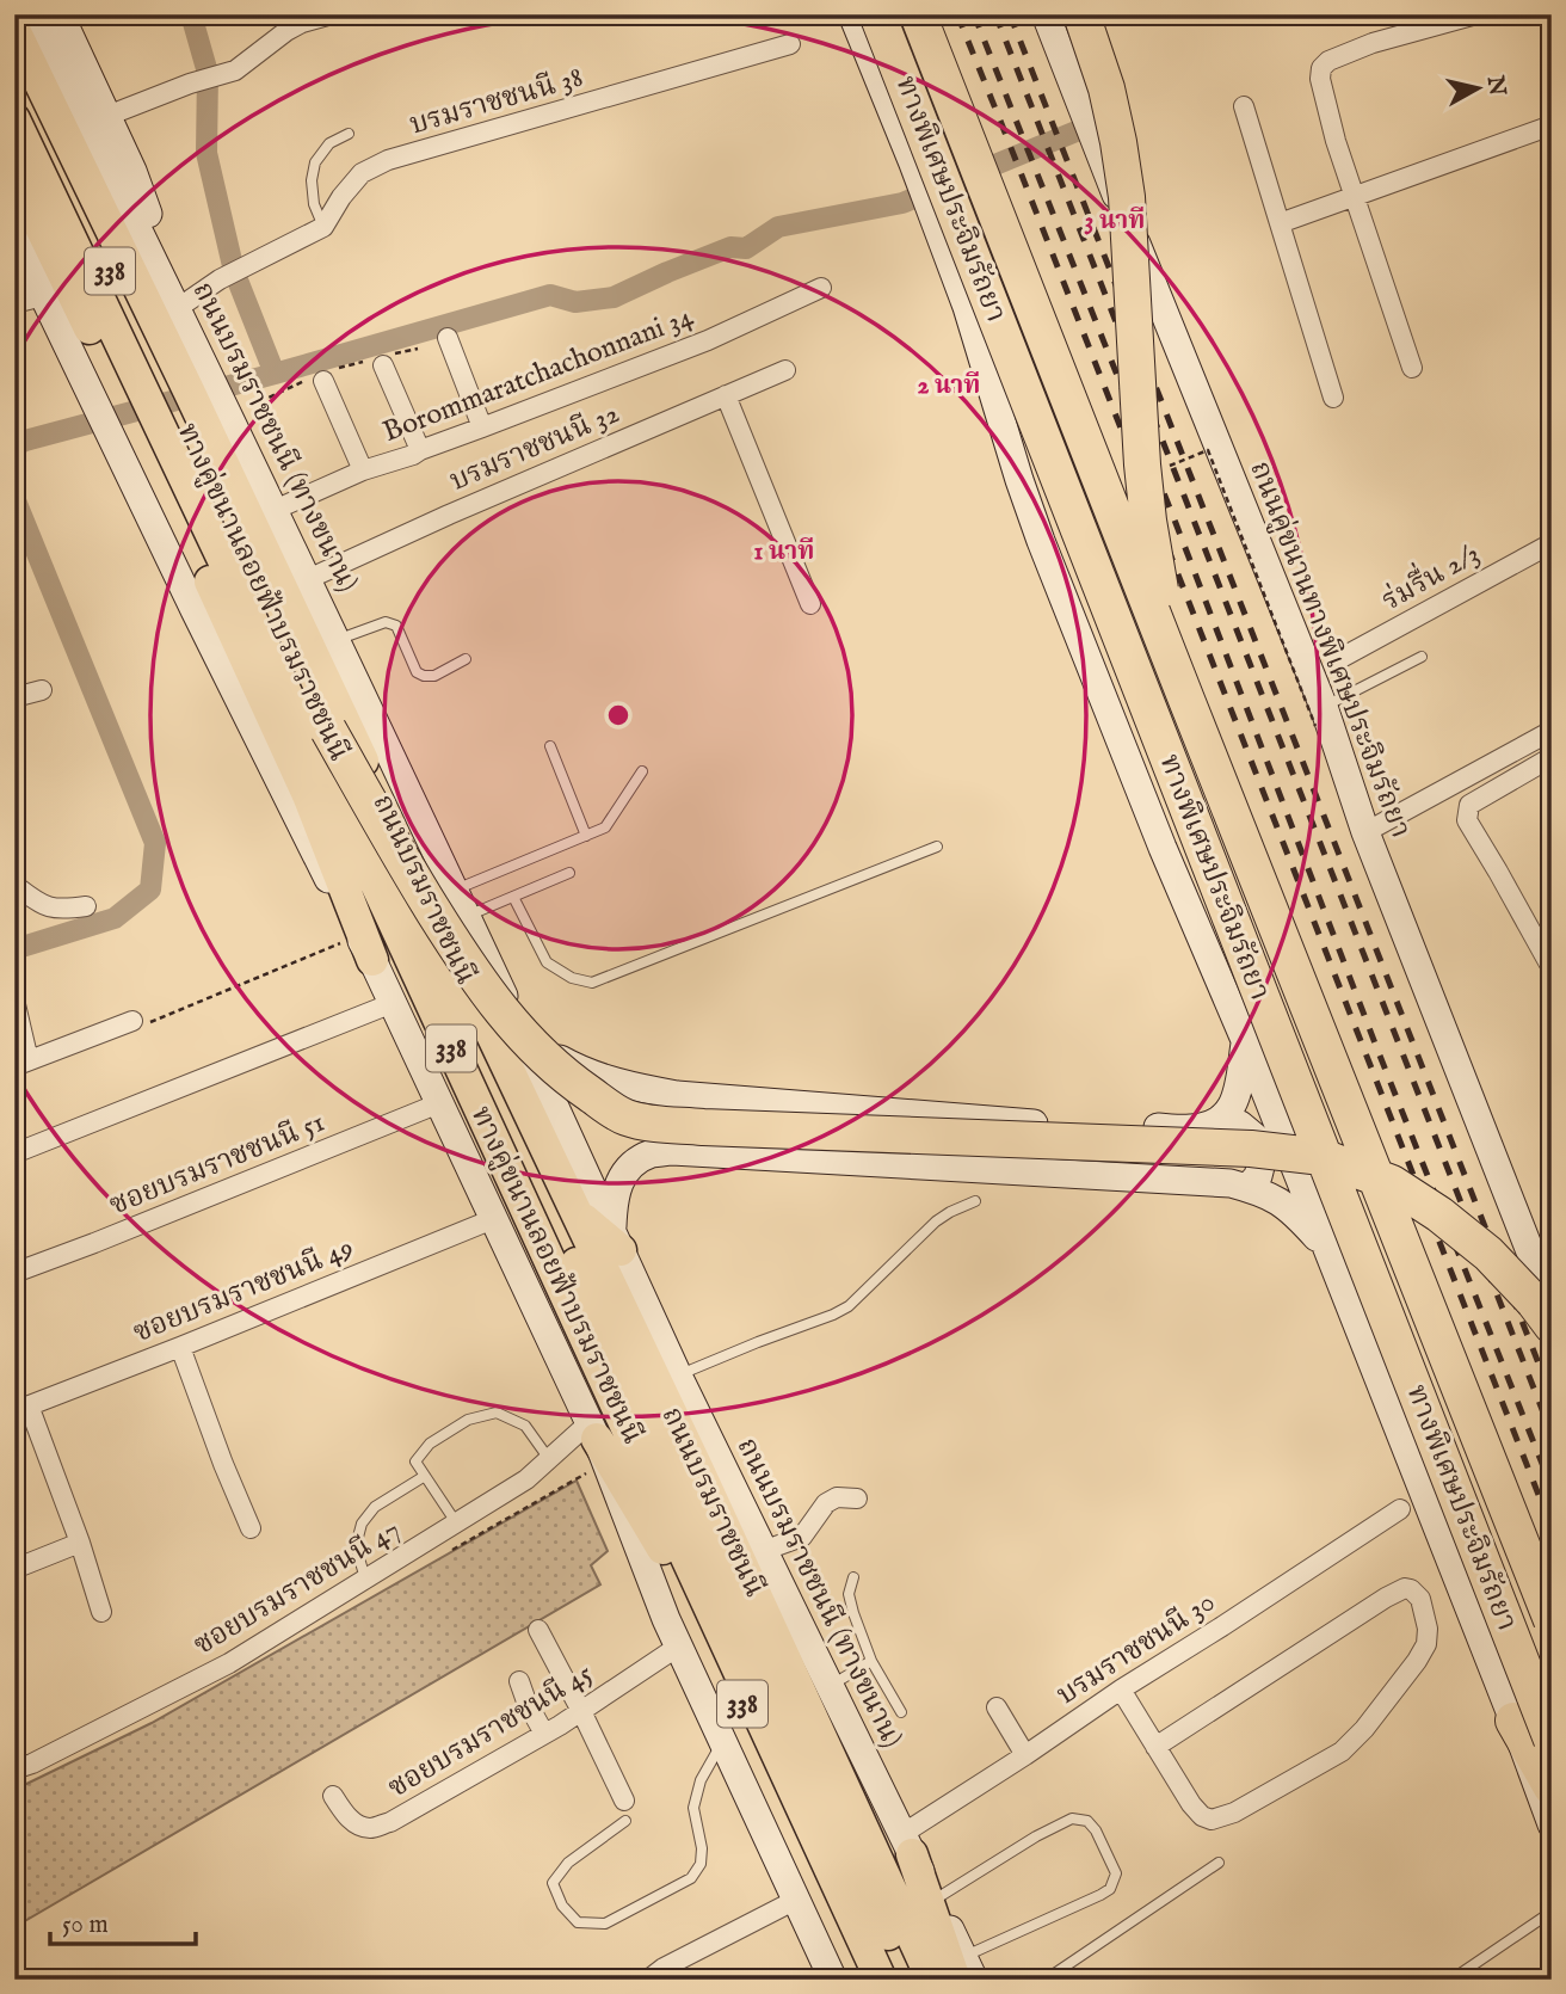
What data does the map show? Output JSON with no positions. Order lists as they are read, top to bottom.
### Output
{
  "streets": {
    "highway": ["ทางพิเศษประจิมรัถยา"],
    "main road": [
      "338",
      "ถนนบรมราชชนนี (ทางขนาน)",
      "ทางคู่ขนานลอยฟ้าบรมราชชนนี",
      "ถนนคู่ขนานทางพิเศษประจิมรัถยา",
      "ถนนบรมราชชนนี"
    ],
    "street": [
      "บรมราชชนนี 38",
      "Borommaratchachonnani 34",
      "บรมราชชนนี 32",
      "ร่มรื่น 2/3",
      "ซอยบรมราชชนนี 51",
      "ซอยบรมราชชนนี 49",
      "ซอยบรมราชชนนี 47",
      "บรมราชชนนี 30",
      "ซอยบรมราชชนนี 45"
    ]
  },
  "crossings": [
    ["338", "ถนนบรมราชชนนี"],
    ["338", "ซอยบรมราชชนนี 47"],
    ["338", "ซอยบรมราชชนนี 45"],
    ["Borommaratchachonnani 34", "ถนนบรมราชชนนี (ทางขนาน)"],
    ["ถนนบรมราชชนนี (ทางขนาน)", "บรมราชชนนี 32"],
    ["ถนนบรมราชชนนี (ทางขนาน)", "ถนนบรมราชชนนี"],
    ["ถนนบรมราชชนนี (ทางขนาน)", "บรมราชชนนี 30"],
    ["ถนนบรมราชชนนี", "ซอยบรมราชชนนี 51"],
    ["ถนนบรมราชชนนี", "ซอยบรมราชชนนี 49"],
    ["ถนนบรมราชชนนี", "ซอยบรมราชชนนี 47"]
  ],
  "scale_bar": "50 m",
  "north": "right",
  "rings": ["3 นาที", "2 นาที", "1 นาที"]
}
